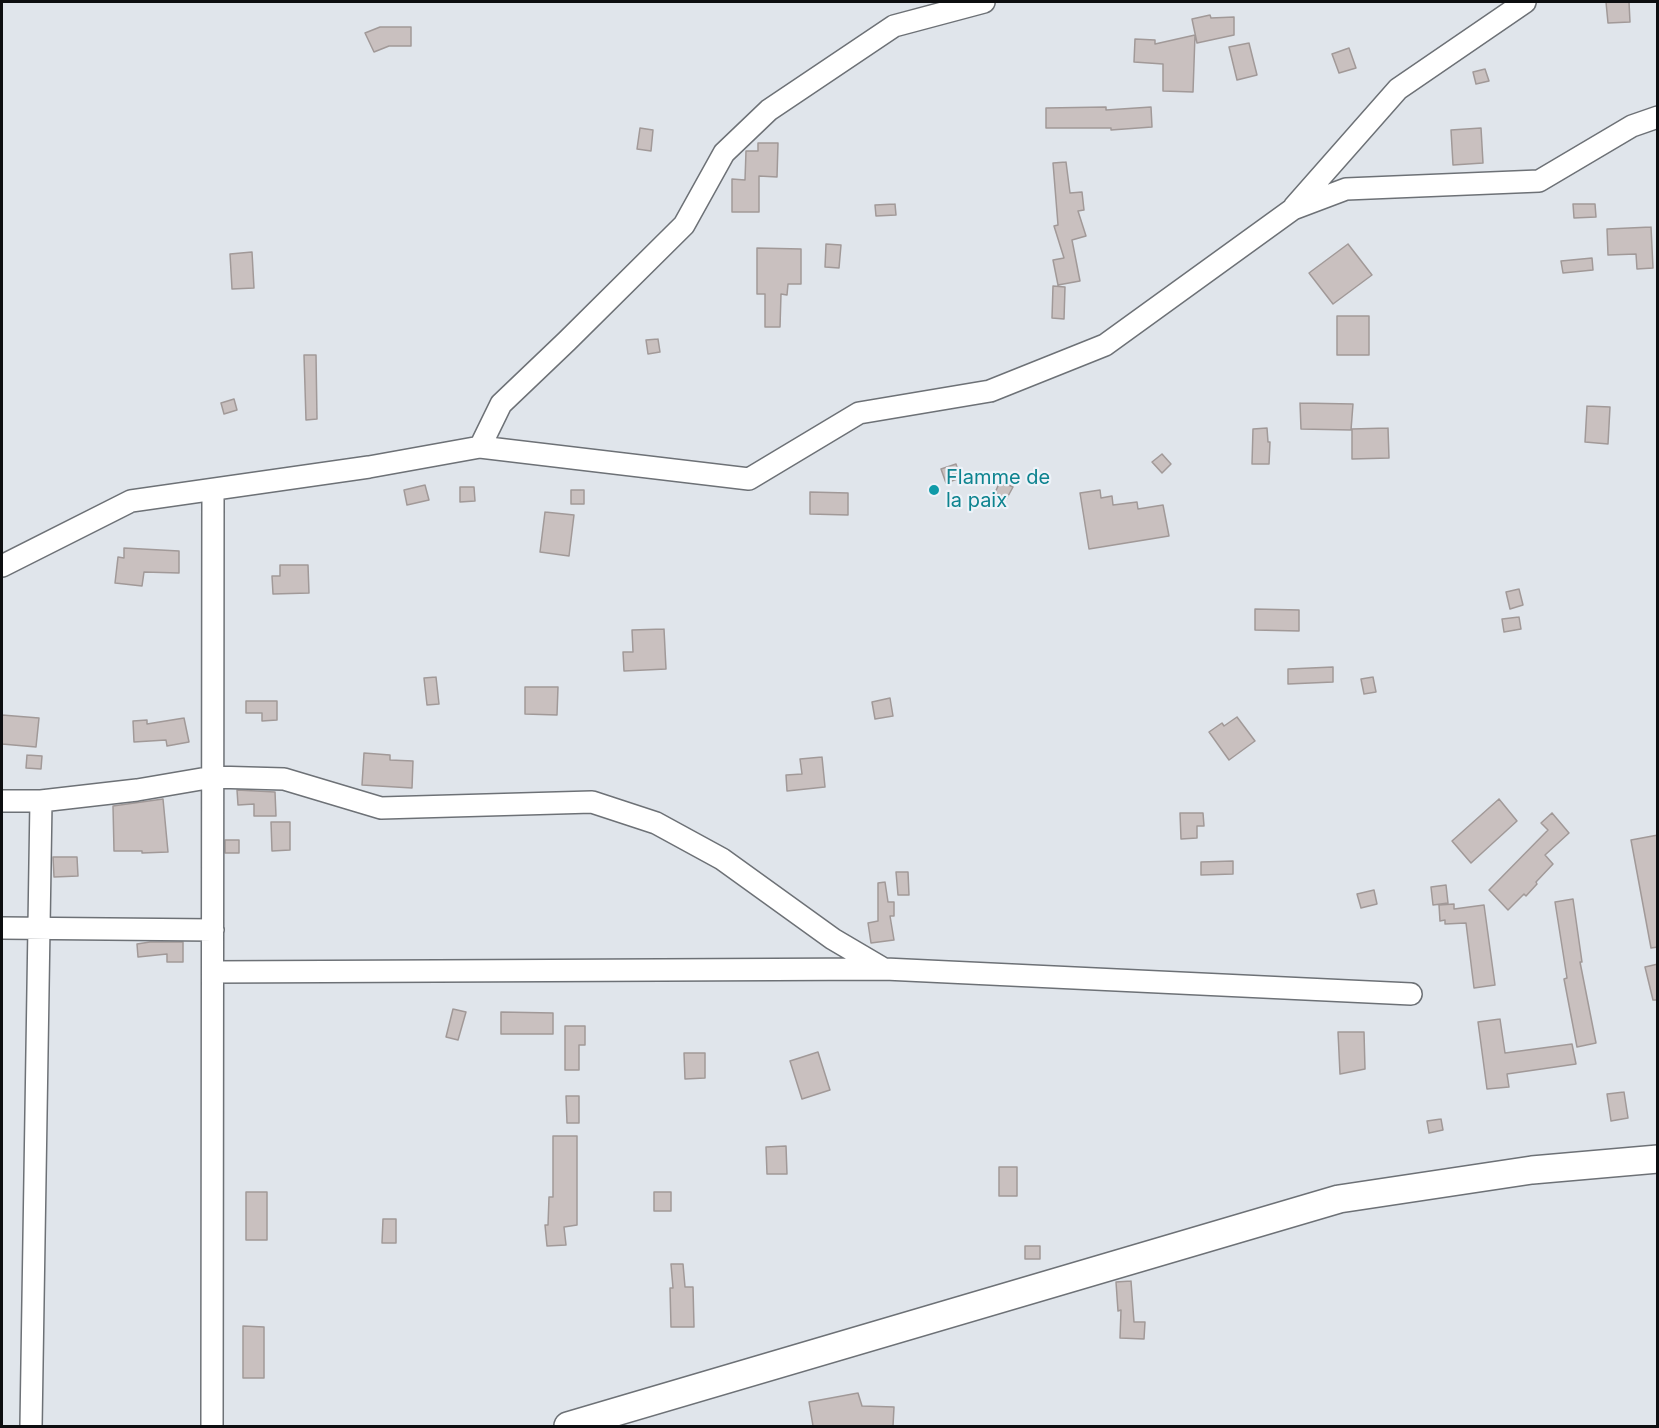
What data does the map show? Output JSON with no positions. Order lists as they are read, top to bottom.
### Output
{
  "places": ["Flamme de la paix"]
}
